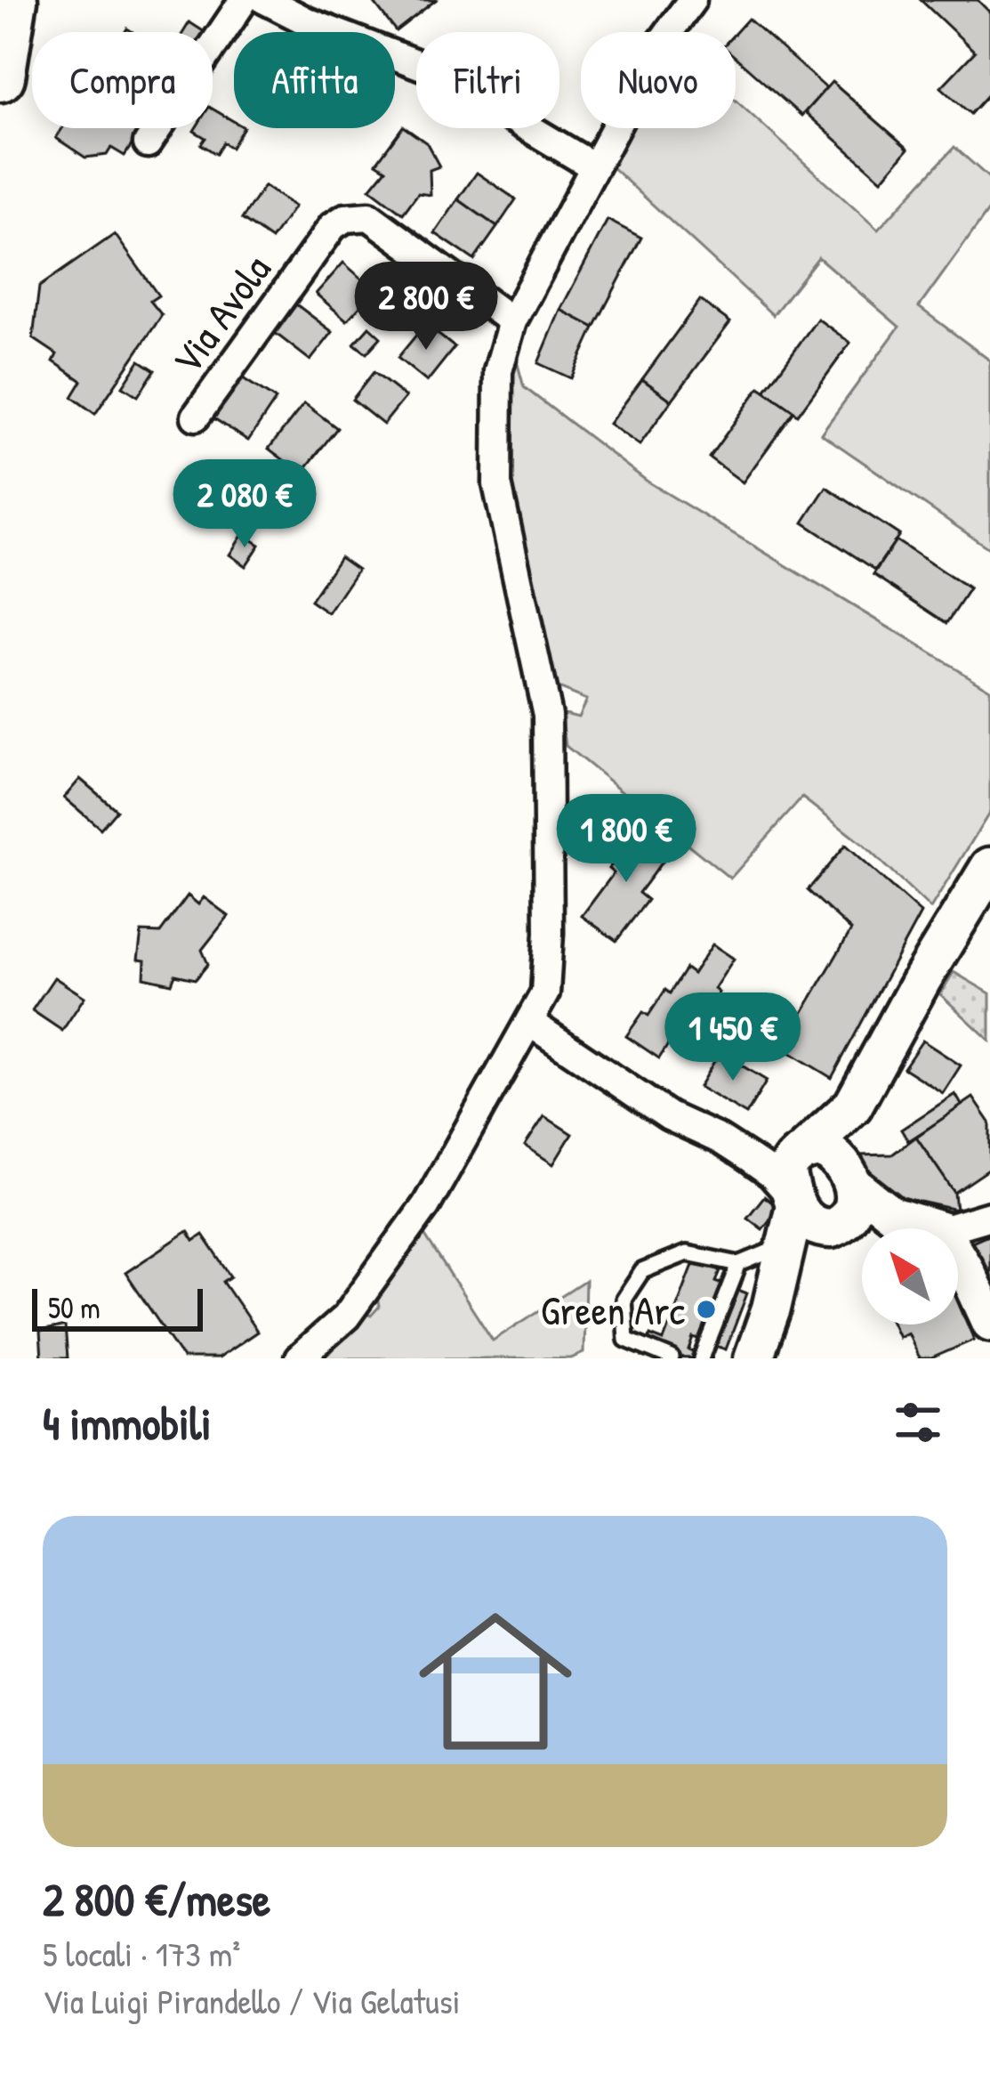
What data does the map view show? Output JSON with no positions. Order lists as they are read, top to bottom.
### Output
{
  "streets": {
    "street": ["Via Avola"]
  },
  "places": ["Green Arc"],
  "scale_bar": "50 m",
  "north": "top left",
  "page": {
    "chip": [
      "Compra",
      "Affitta",
      "Filtri",
      "Nuovo"
    ],
    "price": [
      "2 800 €",
      "2 080 €",
      "1 800 €",
      "1 450 €"
    ],
    "scale": "50 m",
    "heading": "4 immobili",
    "list": [
      {
        "name": "2 800 €/mese",
        "note": "5 locali · 173 m² · Via Luigi Pirandello / Via Gelatusi"
      }
    ]
  }
}
